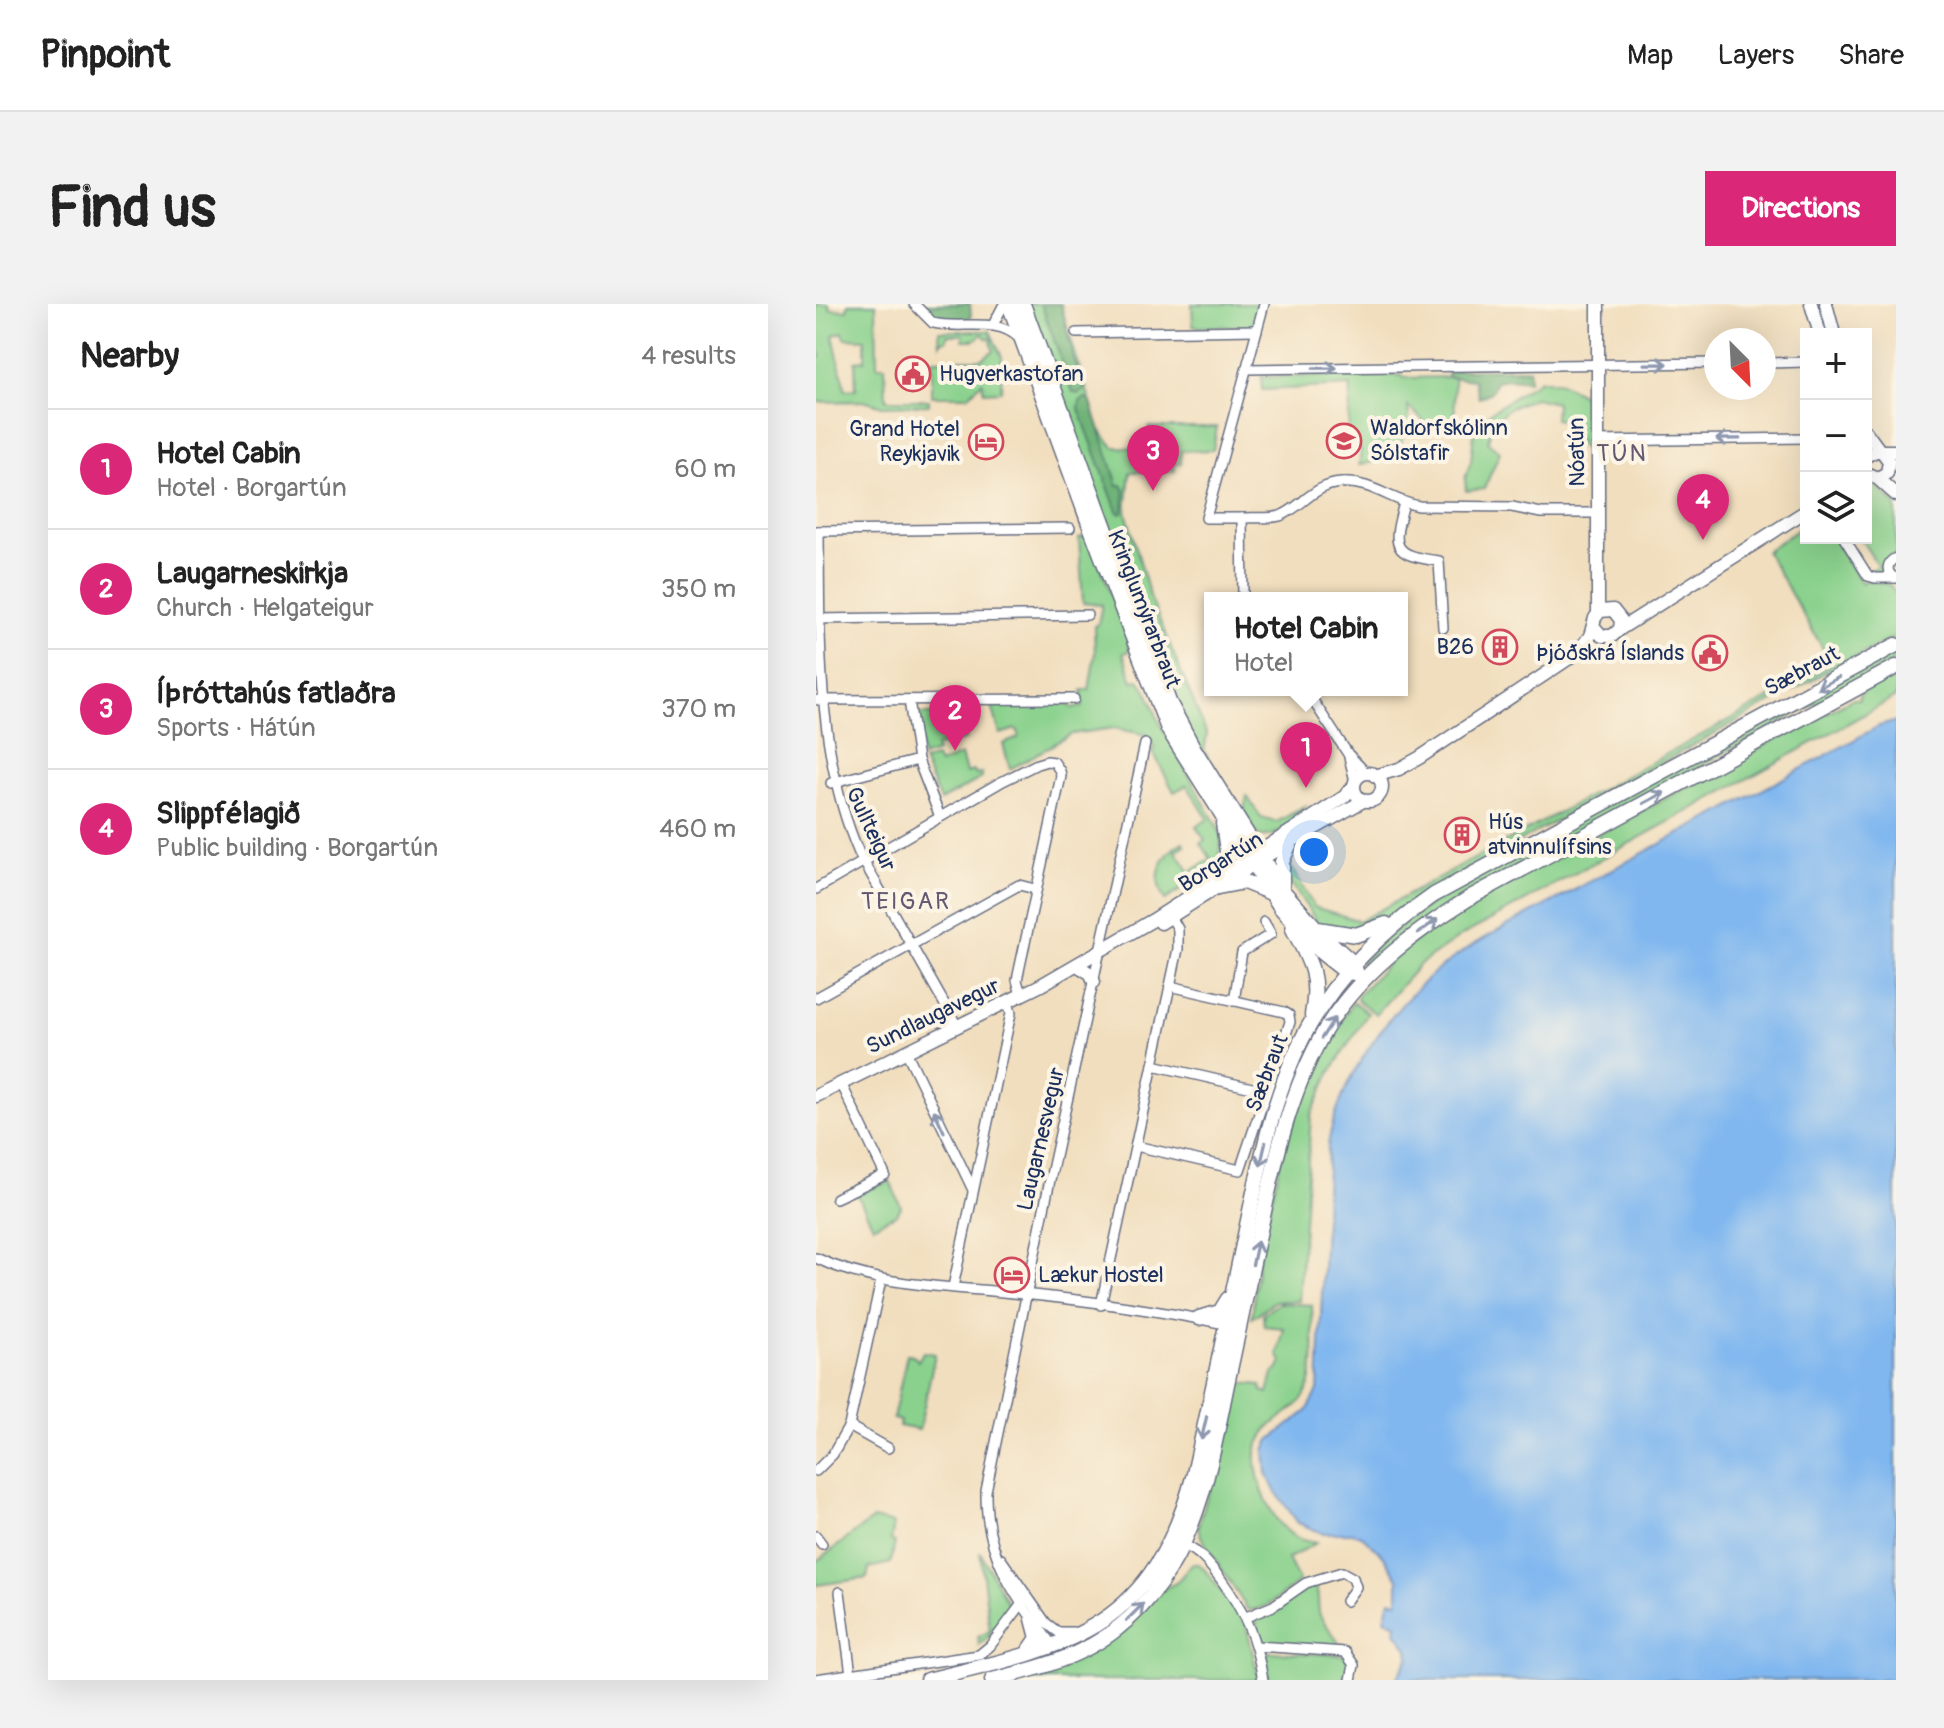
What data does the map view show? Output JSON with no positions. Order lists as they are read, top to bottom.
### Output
{
  "streets": {
    "main road": ["Kringlumýrarbraut", "Sæbraut"],
    "street": [
      "Nóatún",
      "Gullteigur",
      "Borgartún",
      "Sundlaugavegur",
      "Laugarnesvegur"
    ]
  },
  "crossings": [
    ["Nóatún", "Borgartún"],
    ["Kringlumýrarbraut", "Sæbraut"],
    ["Kringlumýrarbraut", "Borgartún"],
    ["Sæbraut", "Laugarnesvegur"],
    ["Gullteigur", "Sundlaugavegur"],
    ["Borgartún", "Sundlaugavegur"],
    ["Borgartún", "Laugarnesvegur"],
    ["Sundlaugavegur", "Laugarnesvegur"]
  ],
  "districts": ["TÚN", "TEIGAR"],
  "places": {
    "public building": ["Hugverkastofan", "Þjóðskrá Íslands"],
    "school or university": ["Waldorfskólinn Sólstafir"],
    "hotel": ["Grand Hotel Reykjavik", "Lækur Hostel"],
    "building": ["B26", "Hús atvinnulífsins"]
  },
  "north": "bottom right",
  "page": {
    "header": "Pinpoint",
    "nav": ["Map", "Layers", "Share"],
    "buttons": "Directions",
    "title": "Find us",
    "heading": ["Nearby", "4 results"],
    "map_buttons": ["+", "−"],
    "list": [
      {
        "mark": "1",
        "name": "Hotel Cabin",
        "note": "Hotel · Borgartún",
        "value": "60 m"
      },
      {
        "mark": "2",
        "name": "Laugarneskirkja",
        "note": "Church · Helgateigur",
        "value": "350 m"
      },
      {
        "mark": "3",
        "name": "Íþróttahús fatlaðra",
        "note": "Sports · Hátún",
        "value": "370 m"
      },
      {
        "mark": "4",
        "name": "Slippfélagið",
        "note": "Public building · Borgartún",
        "value": "460 m"
      }
    ],
    "pins": [
      "3",
      "4",
      "2",
      "1"
    ],
    "popup": ["Hotel Cabin", "Hotel"]
  }
}
